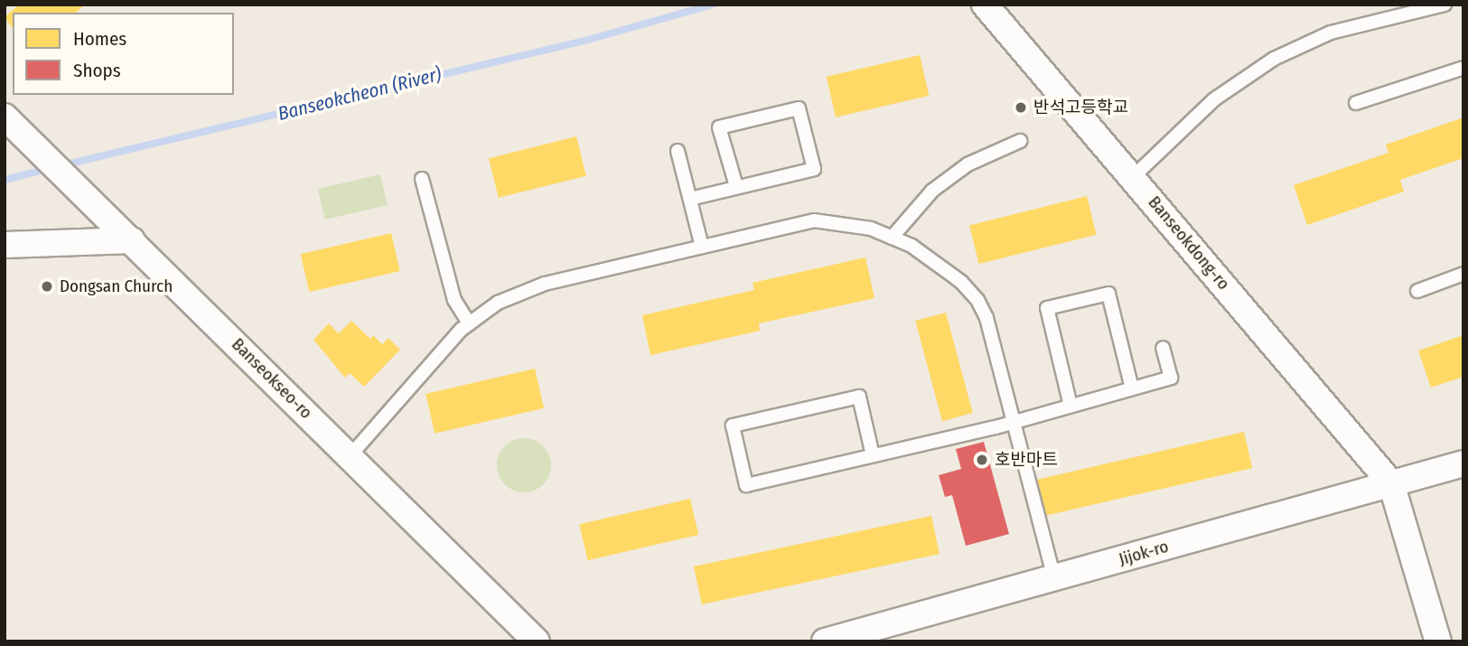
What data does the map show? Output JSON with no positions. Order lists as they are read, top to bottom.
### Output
{
  "streets": {
    "street": ["Banseokdong-ro", "Banseokseo-ro", "Jijok-ro"]
  },
  "crossings": [
    ["Banseokdong-ro", "Jijok-ro"]
  ],
  "water": ["Banseokcheon (River)"],
  "places": ["반석고등학교", "Dongsan Church", "호반마트"],
  "legend": ["Homes", "Shops"]
}
